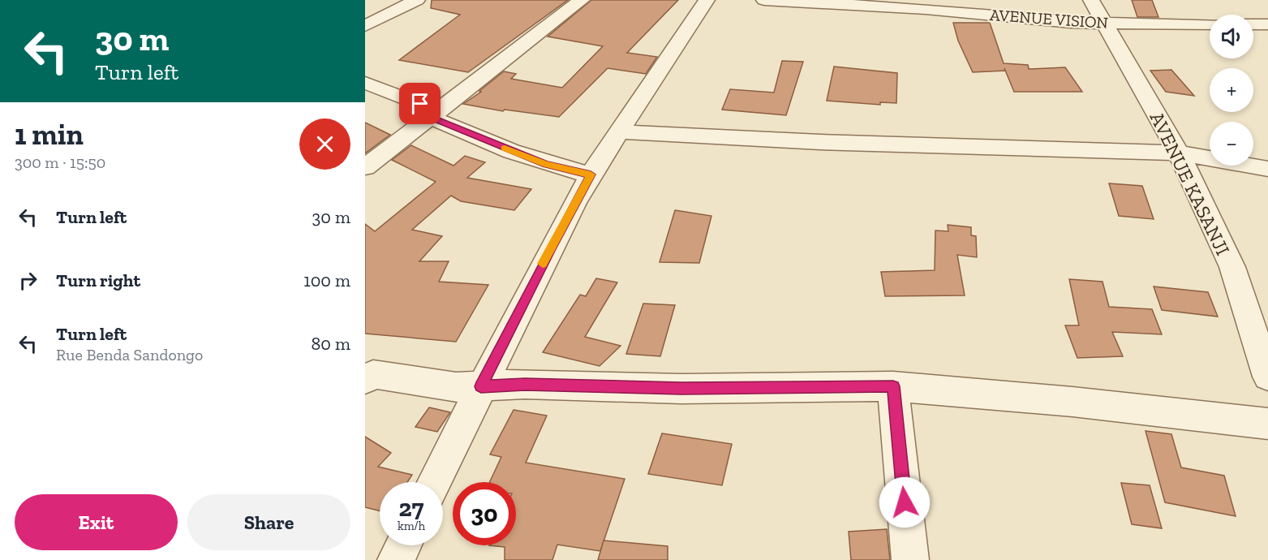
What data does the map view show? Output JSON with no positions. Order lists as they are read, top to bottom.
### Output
{
  "streets": {
    "street": ["AVENUE VISION", "AVENUE KASANJI"]
  },
  "crossings": [
    ["AVENUE VISION", "AVENUE KASANJI"]
  ],
  "page": {
    "turn": ["30 m", "Turn left"],
    "map_buttons": ["+", "−"],
    "heading": ["1 min", "300 m · 15:50"],
    "list": [
      {
        "name": "Turn left",
        "value": "30 m"
      },
      {
        "name": "Turn right",
        "value": "100 m"
      },
      {
        "name": "Turn left",
        "note": "Rue Benda Sandongo",
        "value": "80 m"
      }
    ],
    "speed": "27 km/h",
    "limit": "30",
    "buttons": ["Exit", "Share"]
  }
}
